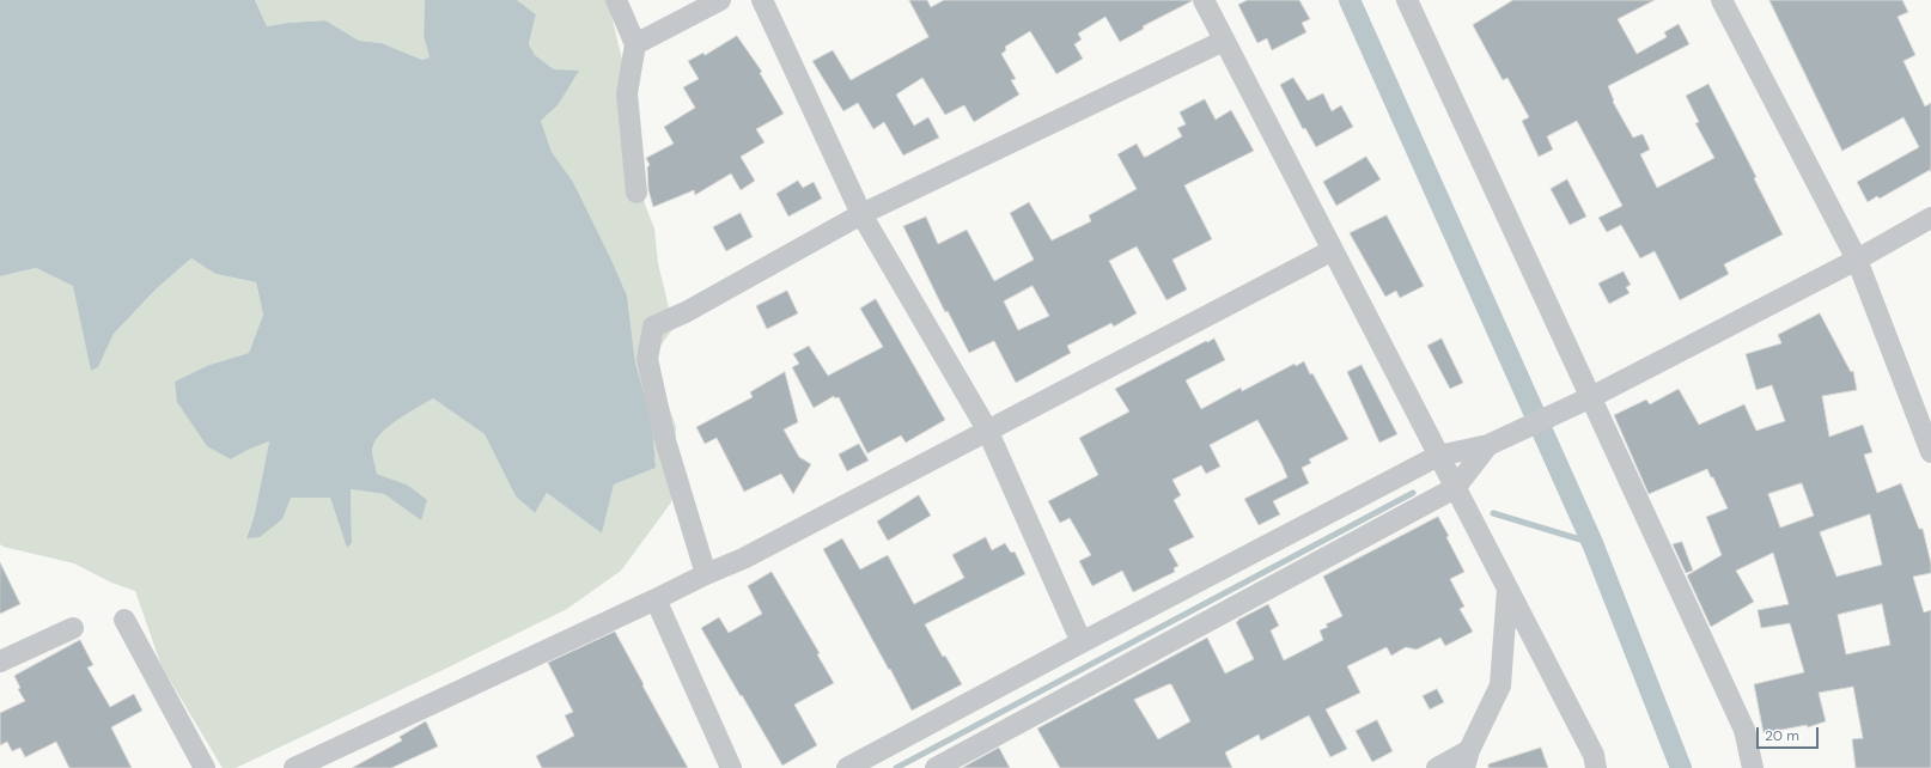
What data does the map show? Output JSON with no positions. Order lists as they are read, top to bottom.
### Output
{
  "scale_bar": "20 m"
}
